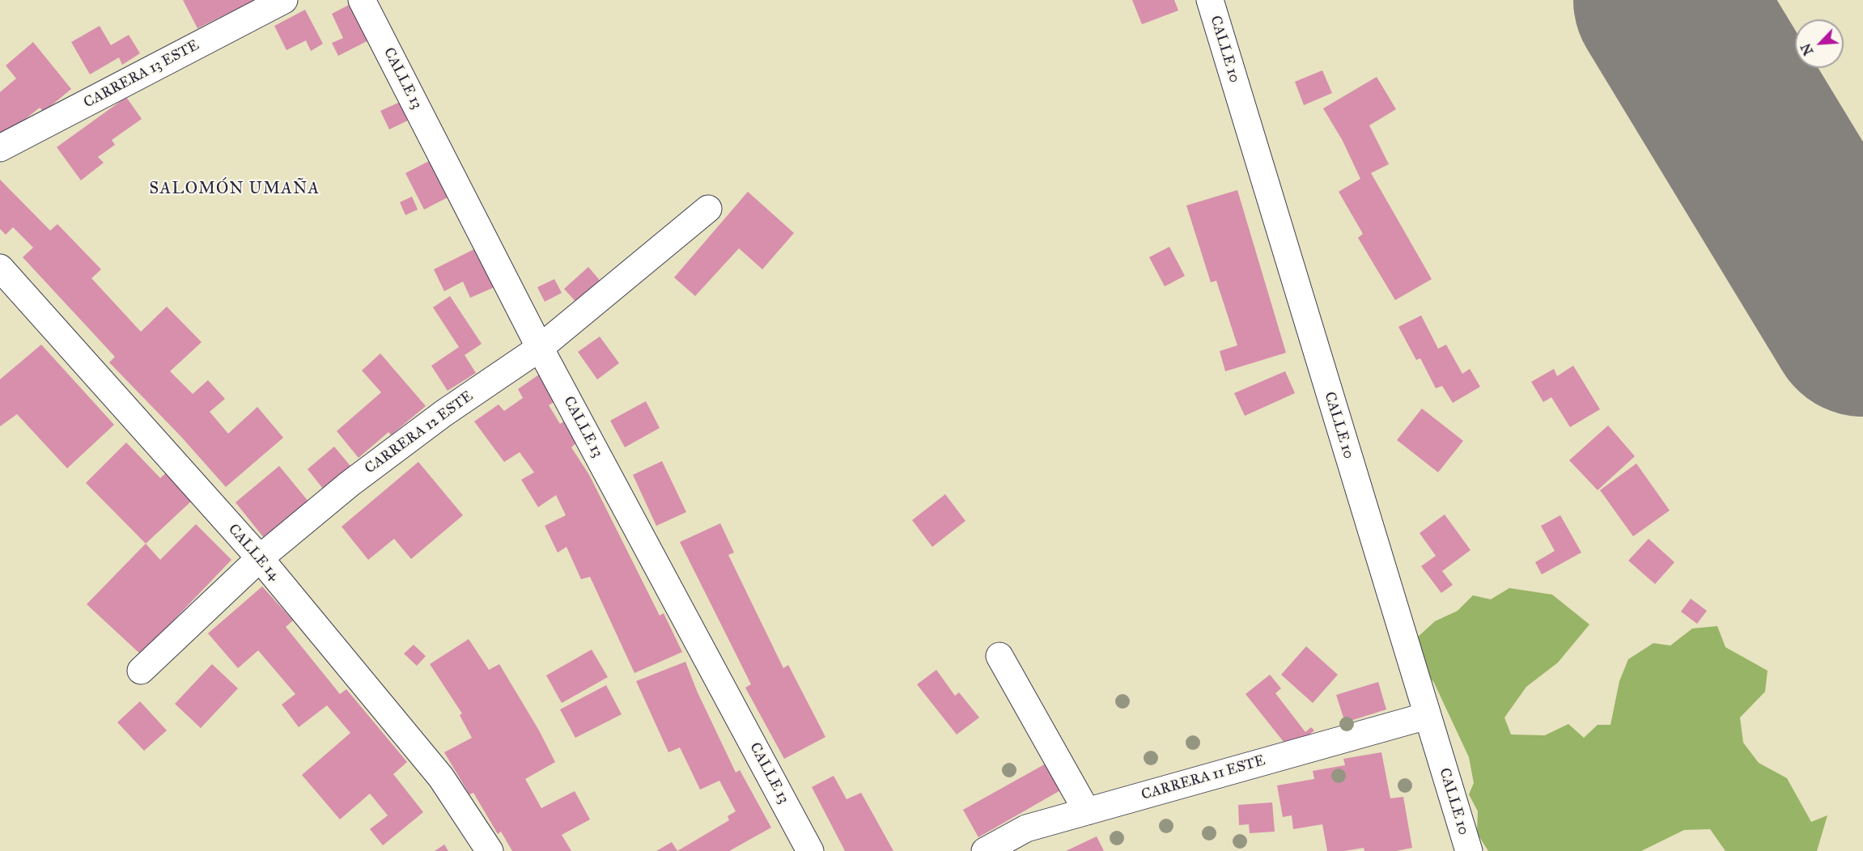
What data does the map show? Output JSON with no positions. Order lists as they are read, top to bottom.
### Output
{
  "streets": {
    "street": [
      "CALLE 10",
      "CARRERA 13 ESTE",
      "CALLE 13",
      "CARRERA 12 ESTE",
      "CALLE 14",
      "CARRERA 11 ESTE"
    ]
  },
  "crossings": [
    ["CALLE 10", "CARRERA 11 ESTE"],
    ["CALLE 13", "CARRERA 12 ESTE"],
    ["CARRERA 12 ESTE", "CALLE 14"]
  ],
  "districts": ["SALOMÓN UMAÑA"],
  "north": "bottom left"
}
